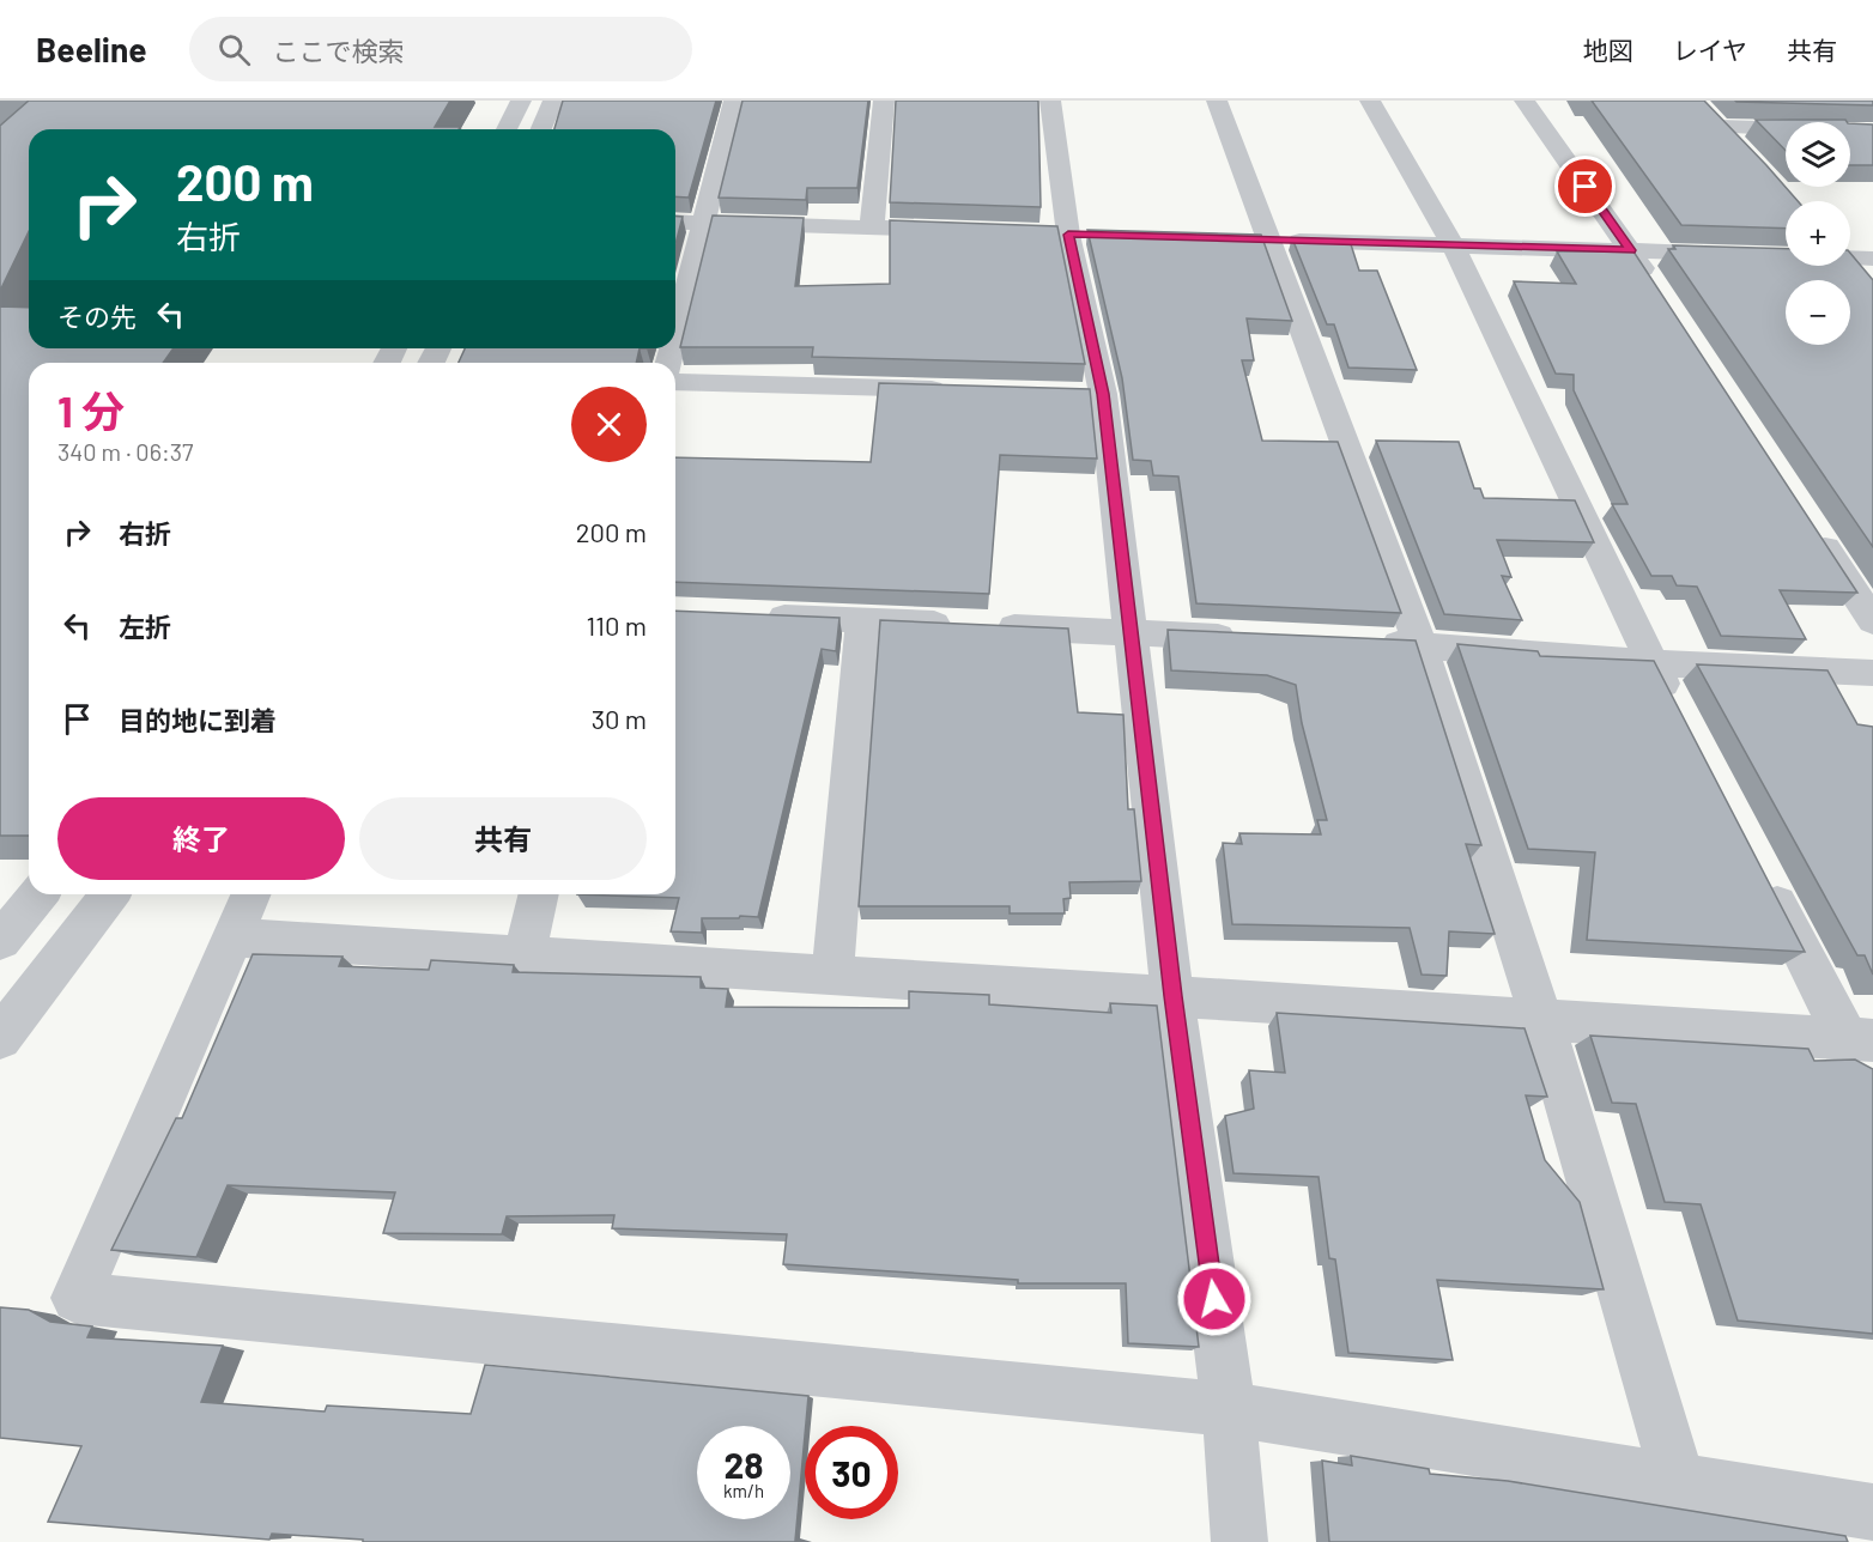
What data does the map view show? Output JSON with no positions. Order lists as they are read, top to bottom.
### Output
{
  "page": {
    "header": "Beeline",
    "search": "ここで検索",
    "nav": ["地図", "レイヤ", "共有"],
    "map_buttons": ["+", "−"],
    "turn": ["200 m", "右折"],
    "then": "その先",
    "heading": ["1 分", "340 m · 06:37"],
    "list": [
      {
        "name": "右折",
        "value": "200 m"
      },
      {
        "name": "左折",
        "value": "110 m"
      },
      {
        "name": "目的地に到着",
        "value": "30 m"
      }
    ],
    "buttons": ["終了", "共有"],
    "speed": "28 km/h",
    "limit": "30"
  }
}
